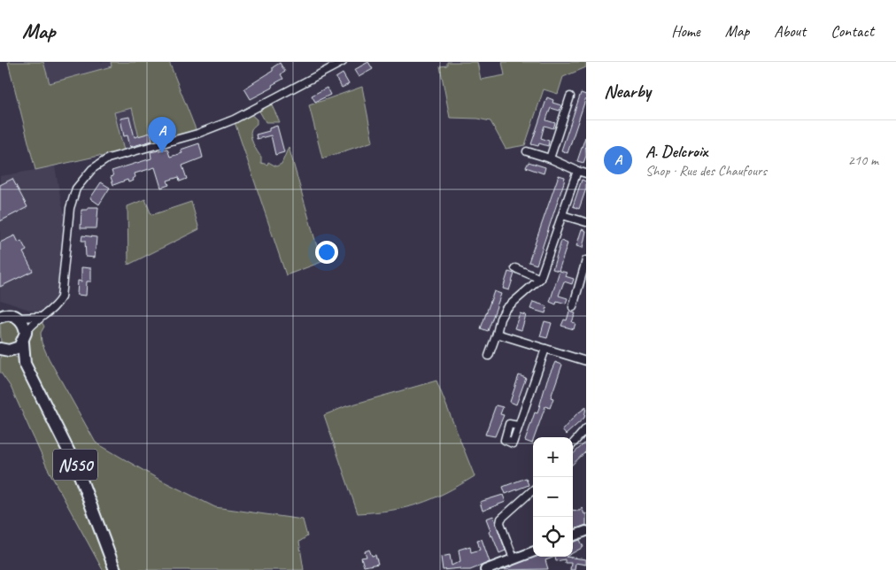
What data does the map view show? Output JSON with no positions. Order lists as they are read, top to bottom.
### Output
{
  "streets": {
    "main road": ["N550"]
  },
  "page": {
    "header": "Map",
    "nav": [
      "Home",
      "Map",
      "About",
      "Contact"
    ],
    "heading": "Nearby",
    "pins": "A",
    "list": [
      {
        "mark": "A",
        "name": "A. Delcroix",
        "note": "Shop · Rue des Chaufours",
        "value": "210 m"
      }
    ],
    "map_buttons": ["+", "−"]
  }
}
